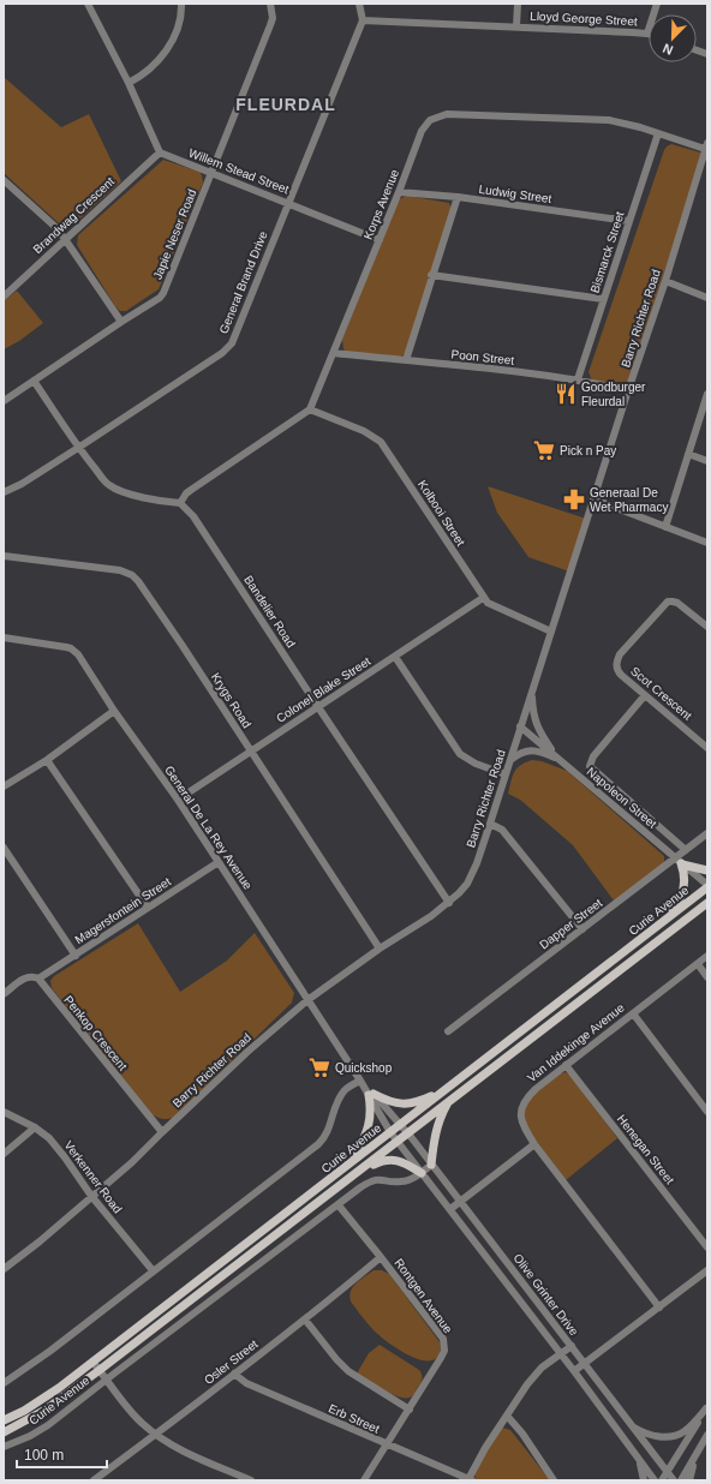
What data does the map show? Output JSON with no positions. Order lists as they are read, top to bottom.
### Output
{
  "streets": {
    "main road": ["Curie Avenue"],
    "street": [
      "Lloyd George Street",
      "Willem Stead Street",
      "Ludwig Street",
      "Korps Avenue",
      "Brandwag Crescent",
      "Japie Neser Road",
      "Bismarck Street",
      "General Brand Drive",
      "Barry Richter Road",
      "Poon Street",
      "Kolbooi Street",
      "Bandelier Road",
      "Colonel Blake Street",
      "Scot Crescent",
      "Krygs Road",
      "Napoleon Street",
      "General De La Rey Avenue",
      "Magersfontein Street",
      "Dapper Street",
      "Penkop Crescent",
      "Van Iddekinge Avenue",
      "Henegan Street",
      "Verkenner Road",
      "Olive Grinter Drive",
      "Rontgen Avenue",
      "Osler Street",
      "Erb Street"
    ]
  },
  "crossings": [
    ["Lloyd George Street", "General Brand Drive"],
    ["Willem Stead Street", "Korps Avenue"],
    ["Willem Stead Street", "Brandwag Crescent"],
    ["Willem Stead Street", "Japie Neser Road"],
    ["Willem Stead Street", "General Brand Drive"],
    ["Ludwig Street", "Korps Avenue"],
    ["Ludwig Street", "Bismarck Street"],
    ["Korps Avenue", "Bismarck Street"],
    ["Korps Avenue", "Barry Richter Road"],
    ["Korps Avenue", "Poon Street"],
    ["Korps Avenue", "Kolbooi Street"],
    ["Bismarck Street", "Poon Street"],
    ["Barry Richter Road", "Poon Street"],
    ["Barry Richter Road", "Kolbooi Street"],
    ["Barry Richter Road", "Bandelier Road"],
    ["Barry Richter Road", "Krygs Road"],
    ["Barry Richter Road", "Napoleon Street"],
    ["Barry Richter Road", "General De La Rey Avenue"],
    ["Barry Richter Road", "Penkop Crescent"],
    ["Barry Richter Road", "Verkenner Road"],
    ["Kolbooi Street", "Colonel Blake Street"],
    ["Bandelier Road", "Colonel Blake Street"],
    ["Colonel Blake Street", "Krygs Road"],
    ["Colonel Blake Street", "General De La Rey Avenue"],
    ["Scot Crescent", "Napoleon Street"],
    ["Napoleon Street", "Curie Avenue"],
    ["Napoleon Street", "Dapper Street"],
    ["General De La Rey Avenue", "Magersfontein Street"],
    ["General De La Rey Avenue", "Curie Avenue"],
    ["General De La Rey Avenue", "Olive Grinter Drive"],
    ["Magersfontein Street", "Penkop Crescent"],
    ["Curie Avenue", "Verkenner Road"],
    ["Curie Avenue", "Olive Grinter Drive"],
    ["Curie Avenue", "Rontgen Avenue"],
    ["Van Iddekinge Avenue", "Henegan Street"],
    ["Rontgen Avenue", "Osler Street"],
    ["Rontgen Avenue", "Erb Street"],
    ["Osler Street", "Erb Street"]
  ],
  "districts": ["FLEURDAL"],
  "places": {
    "restaurant": ["Goodburger Fleurdal"],
    "supermarket": ["Pick n Pay", "Quickshop"],
    "pharmacy": ["Generaal De Wet Pharmacy"]
  },
  "scale_bar": "100 m",
  "north": "bottom left"
}
